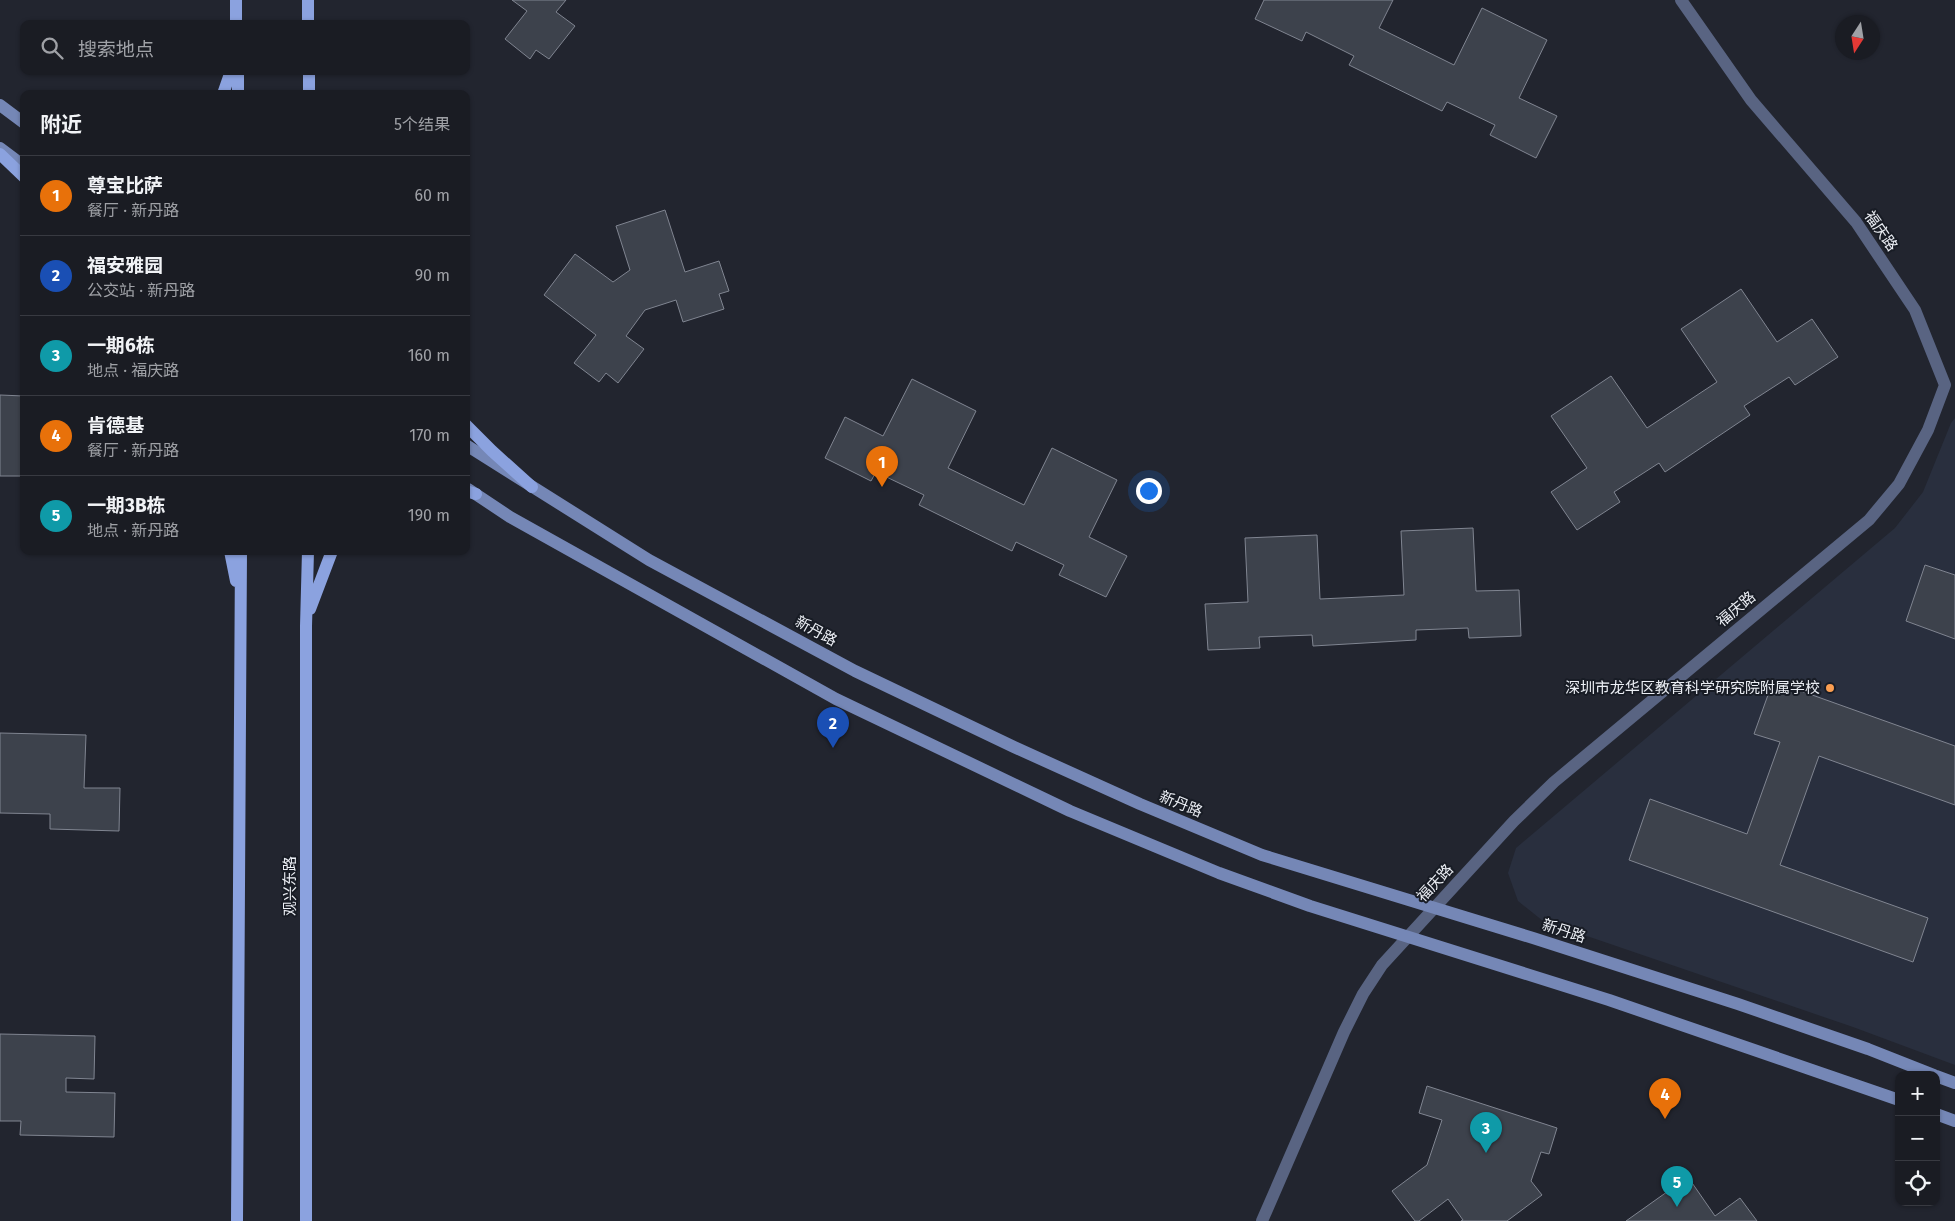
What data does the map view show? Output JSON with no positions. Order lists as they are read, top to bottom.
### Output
{
  "streets": {
    "main road": ["新丹路", "观兴东路"],
    "street": ["福庆路"]
  },
  "crossings": [
    ["福庆路", "新丹路"]
  ],
  "places": ["深圳市龙华区教育科学研究院附属学校"],
  "north": "bottom",
  "page": {
    "search": "搜索地点",
    "heading": ["附近", "5个结果"],
    "list": [
      {
        "mark": "1",
        "name": "尊宝比萨",
        "note": "餐厅 · 新丹路",
        "value": "60 m"
      },
      {
        "mark": "2",
        "name": "福安雅园",
        "note": "公交站 · 新丹路",
        "value": "90 m"
      },
      {
        "mark": "3",
        "name": "一期6栋",
        "note": "地点 · 福庆路",
        "value": "160 m"
      },
      {
        "mark": "4",
        "name": "肯德基",
        "note": "餐厅 · 新丹路",
        "value": "170 m"
      },
      {
        "mark": "5",
        "name": "一期3B栋",
        "note": "地点 · 新丹路",
        "value": "190 m"
      }
    ],
    "pins": [
      "1",
      "2",
      "4",
      "3",
      "5"
    ],
    "map_buttons": ["+", "−"]
  }
}
